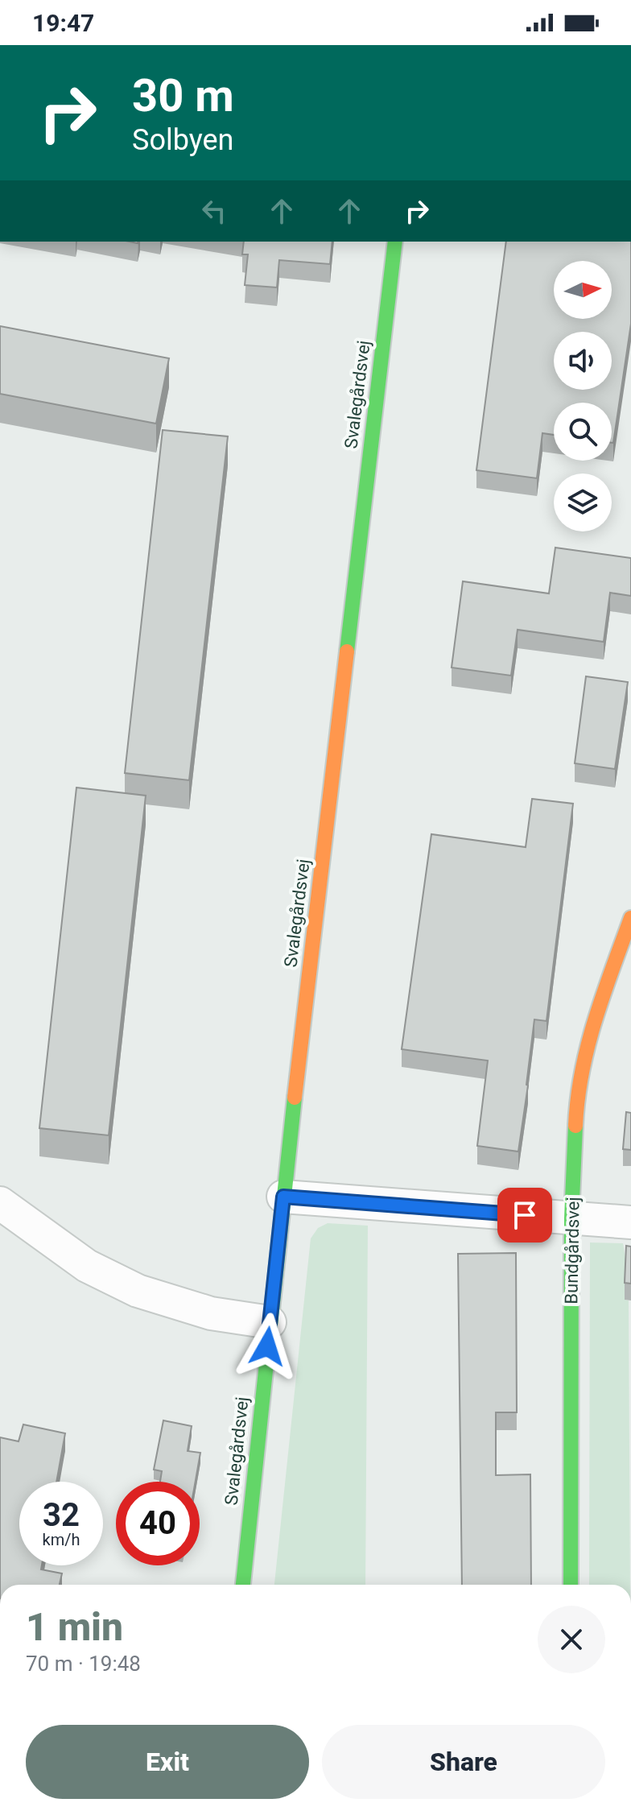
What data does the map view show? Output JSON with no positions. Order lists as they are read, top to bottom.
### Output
{
  "streets": {
    "street": ["Svalegårdsvej", "Bundgårdsvej"]
  },
  "north": "right",
  "page": {
    "status": "19:47",
    "turn": ["30 m", "Solbyen"],
    "speed": "32 km/h",
    "limit": "40",
    "heading": ["1 min", "70 m · 19:48"],
    "buttons": ["Exit", "Share"]
  }
}
